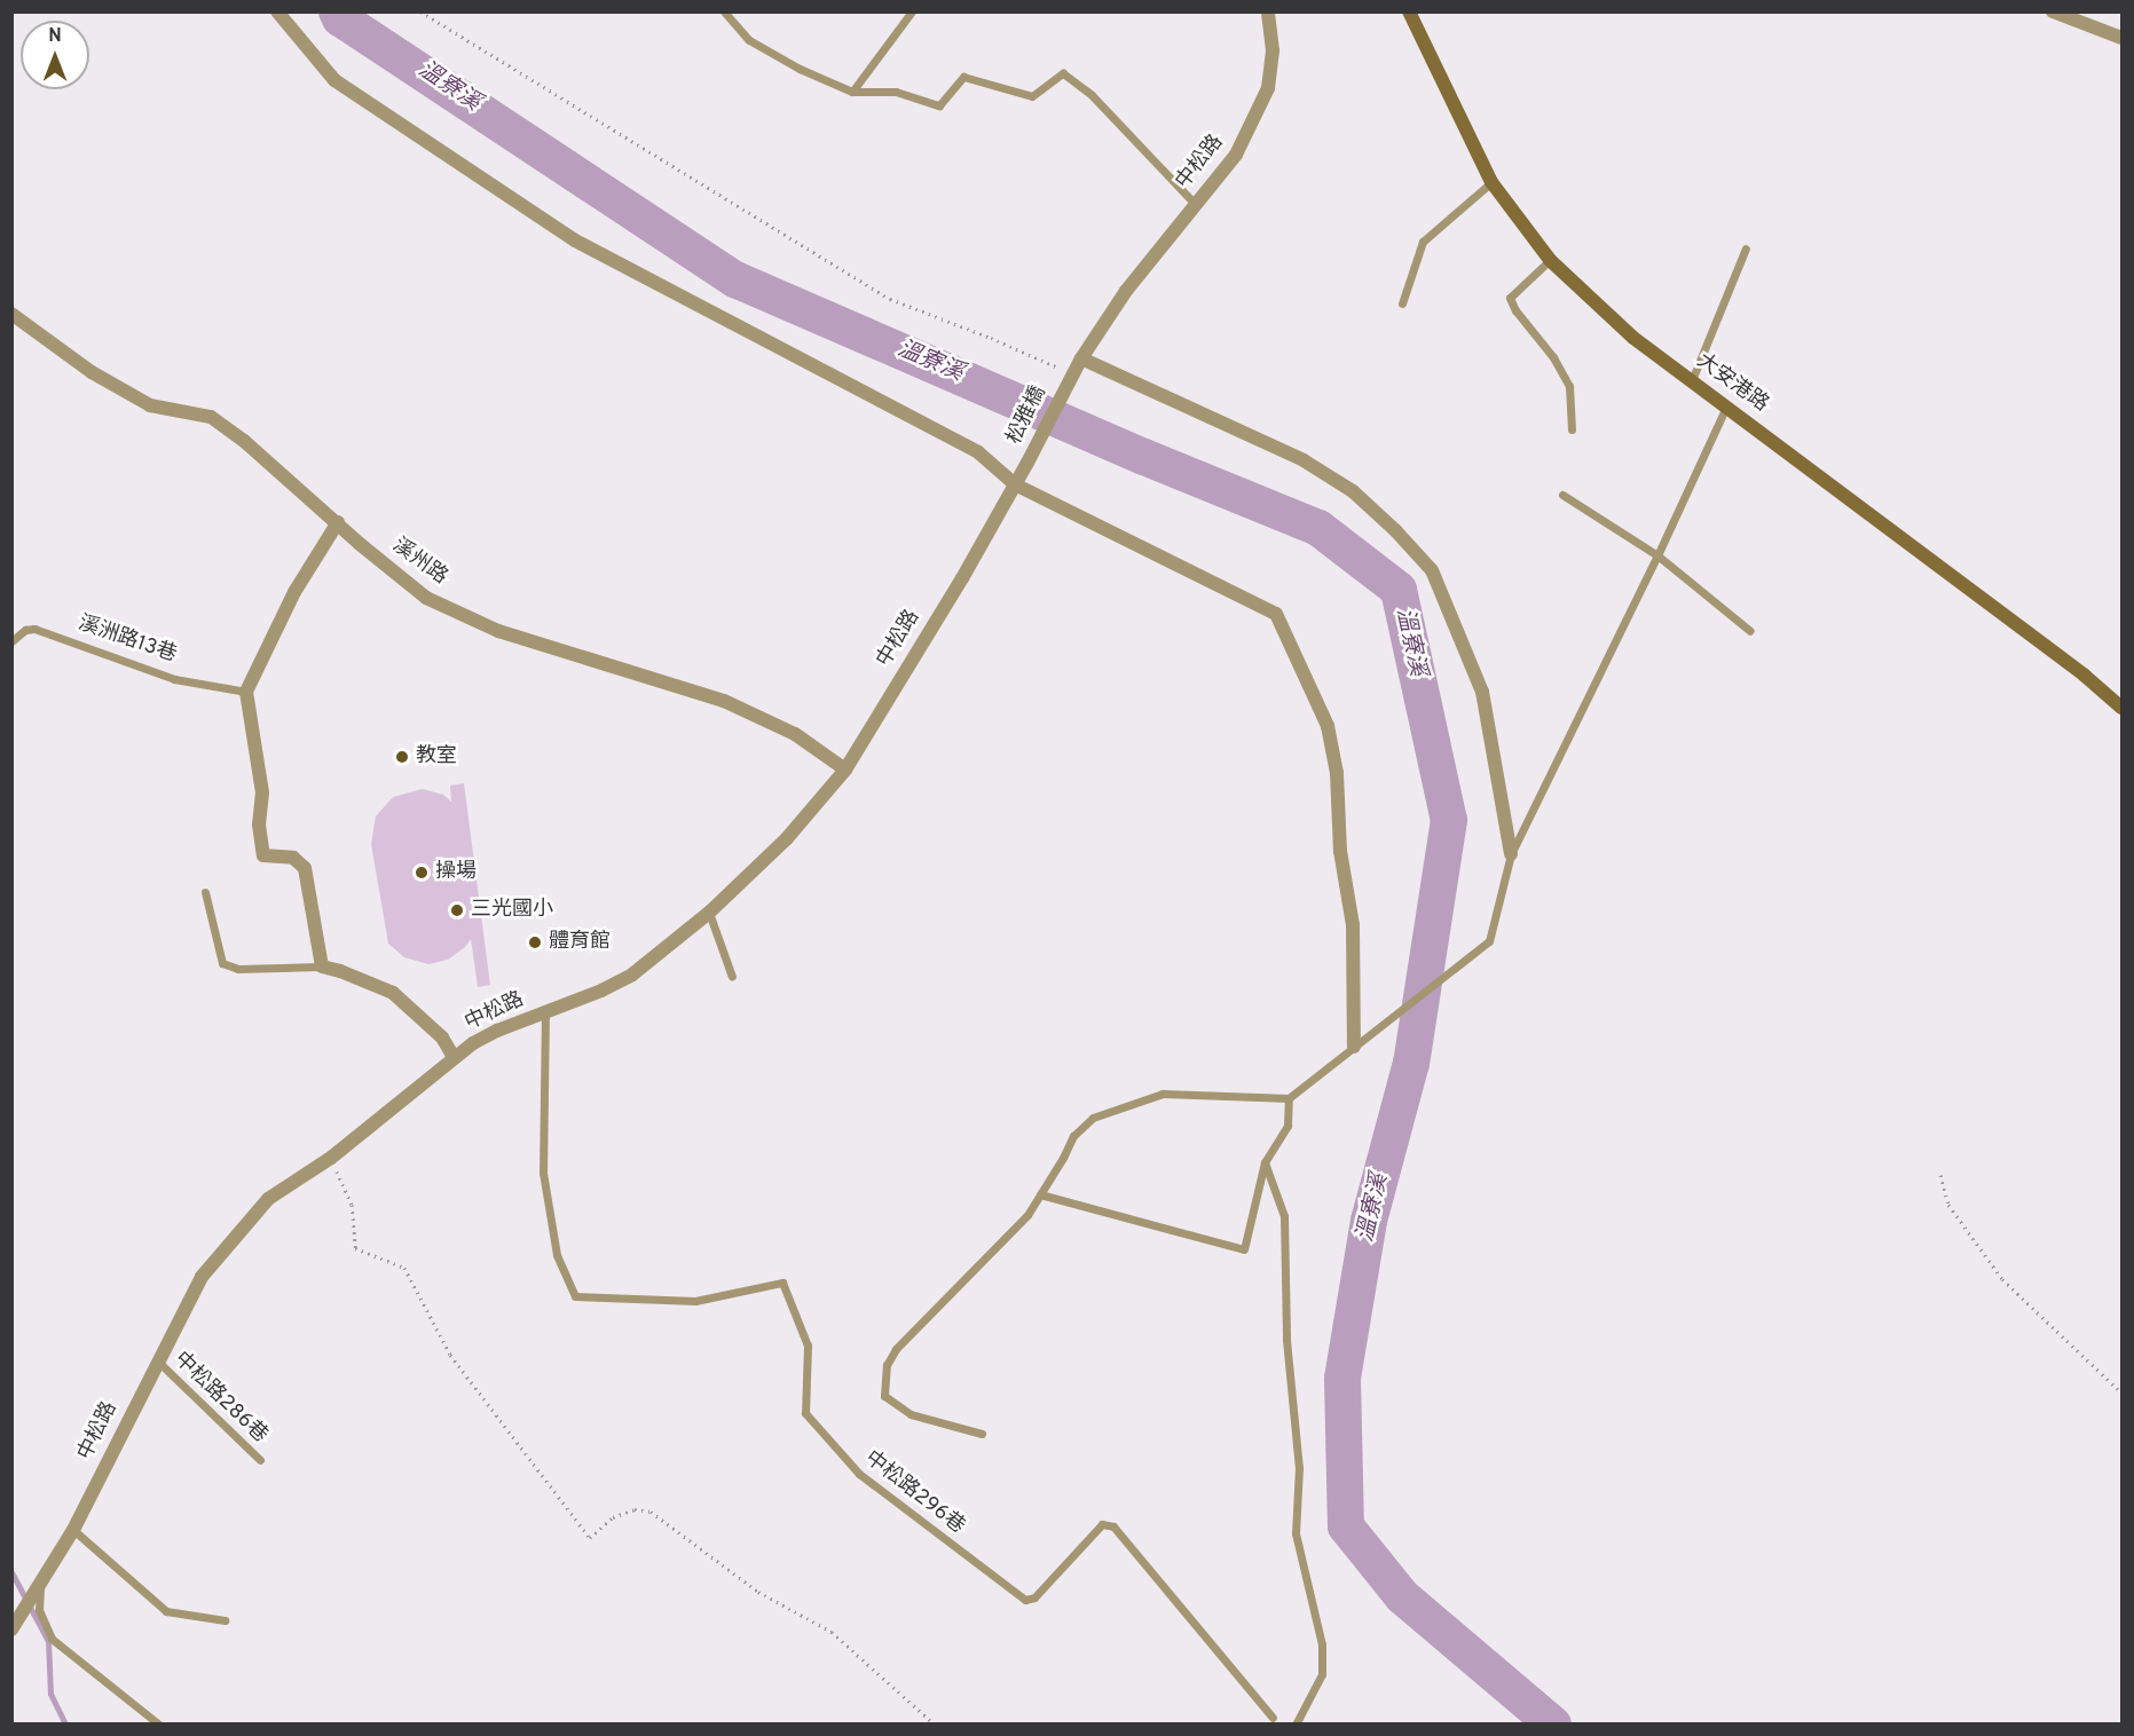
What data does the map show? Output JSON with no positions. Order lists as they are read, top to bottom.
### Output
{
  "streets": {
    "main road": ["大安港路"],
    "street": ["中松路", "松雅橋", "溪州路"],
    "lane": ["溪洲路13巷", "中松路286巷", "中松路296巷"]
  },
  "crossings": [
    ["中松路", "松雅橋"],
    ["中松路", "溪州路"],
    ["中松路", "中松路286巷"],
    ["中松路", "中松路296巷"]
  ],
  "water": ["溫寮溪"],
  "places": [
    "教室",
    "操場",
    "三光國小",
    "體育館"
  ],
  "north": "top"
}
